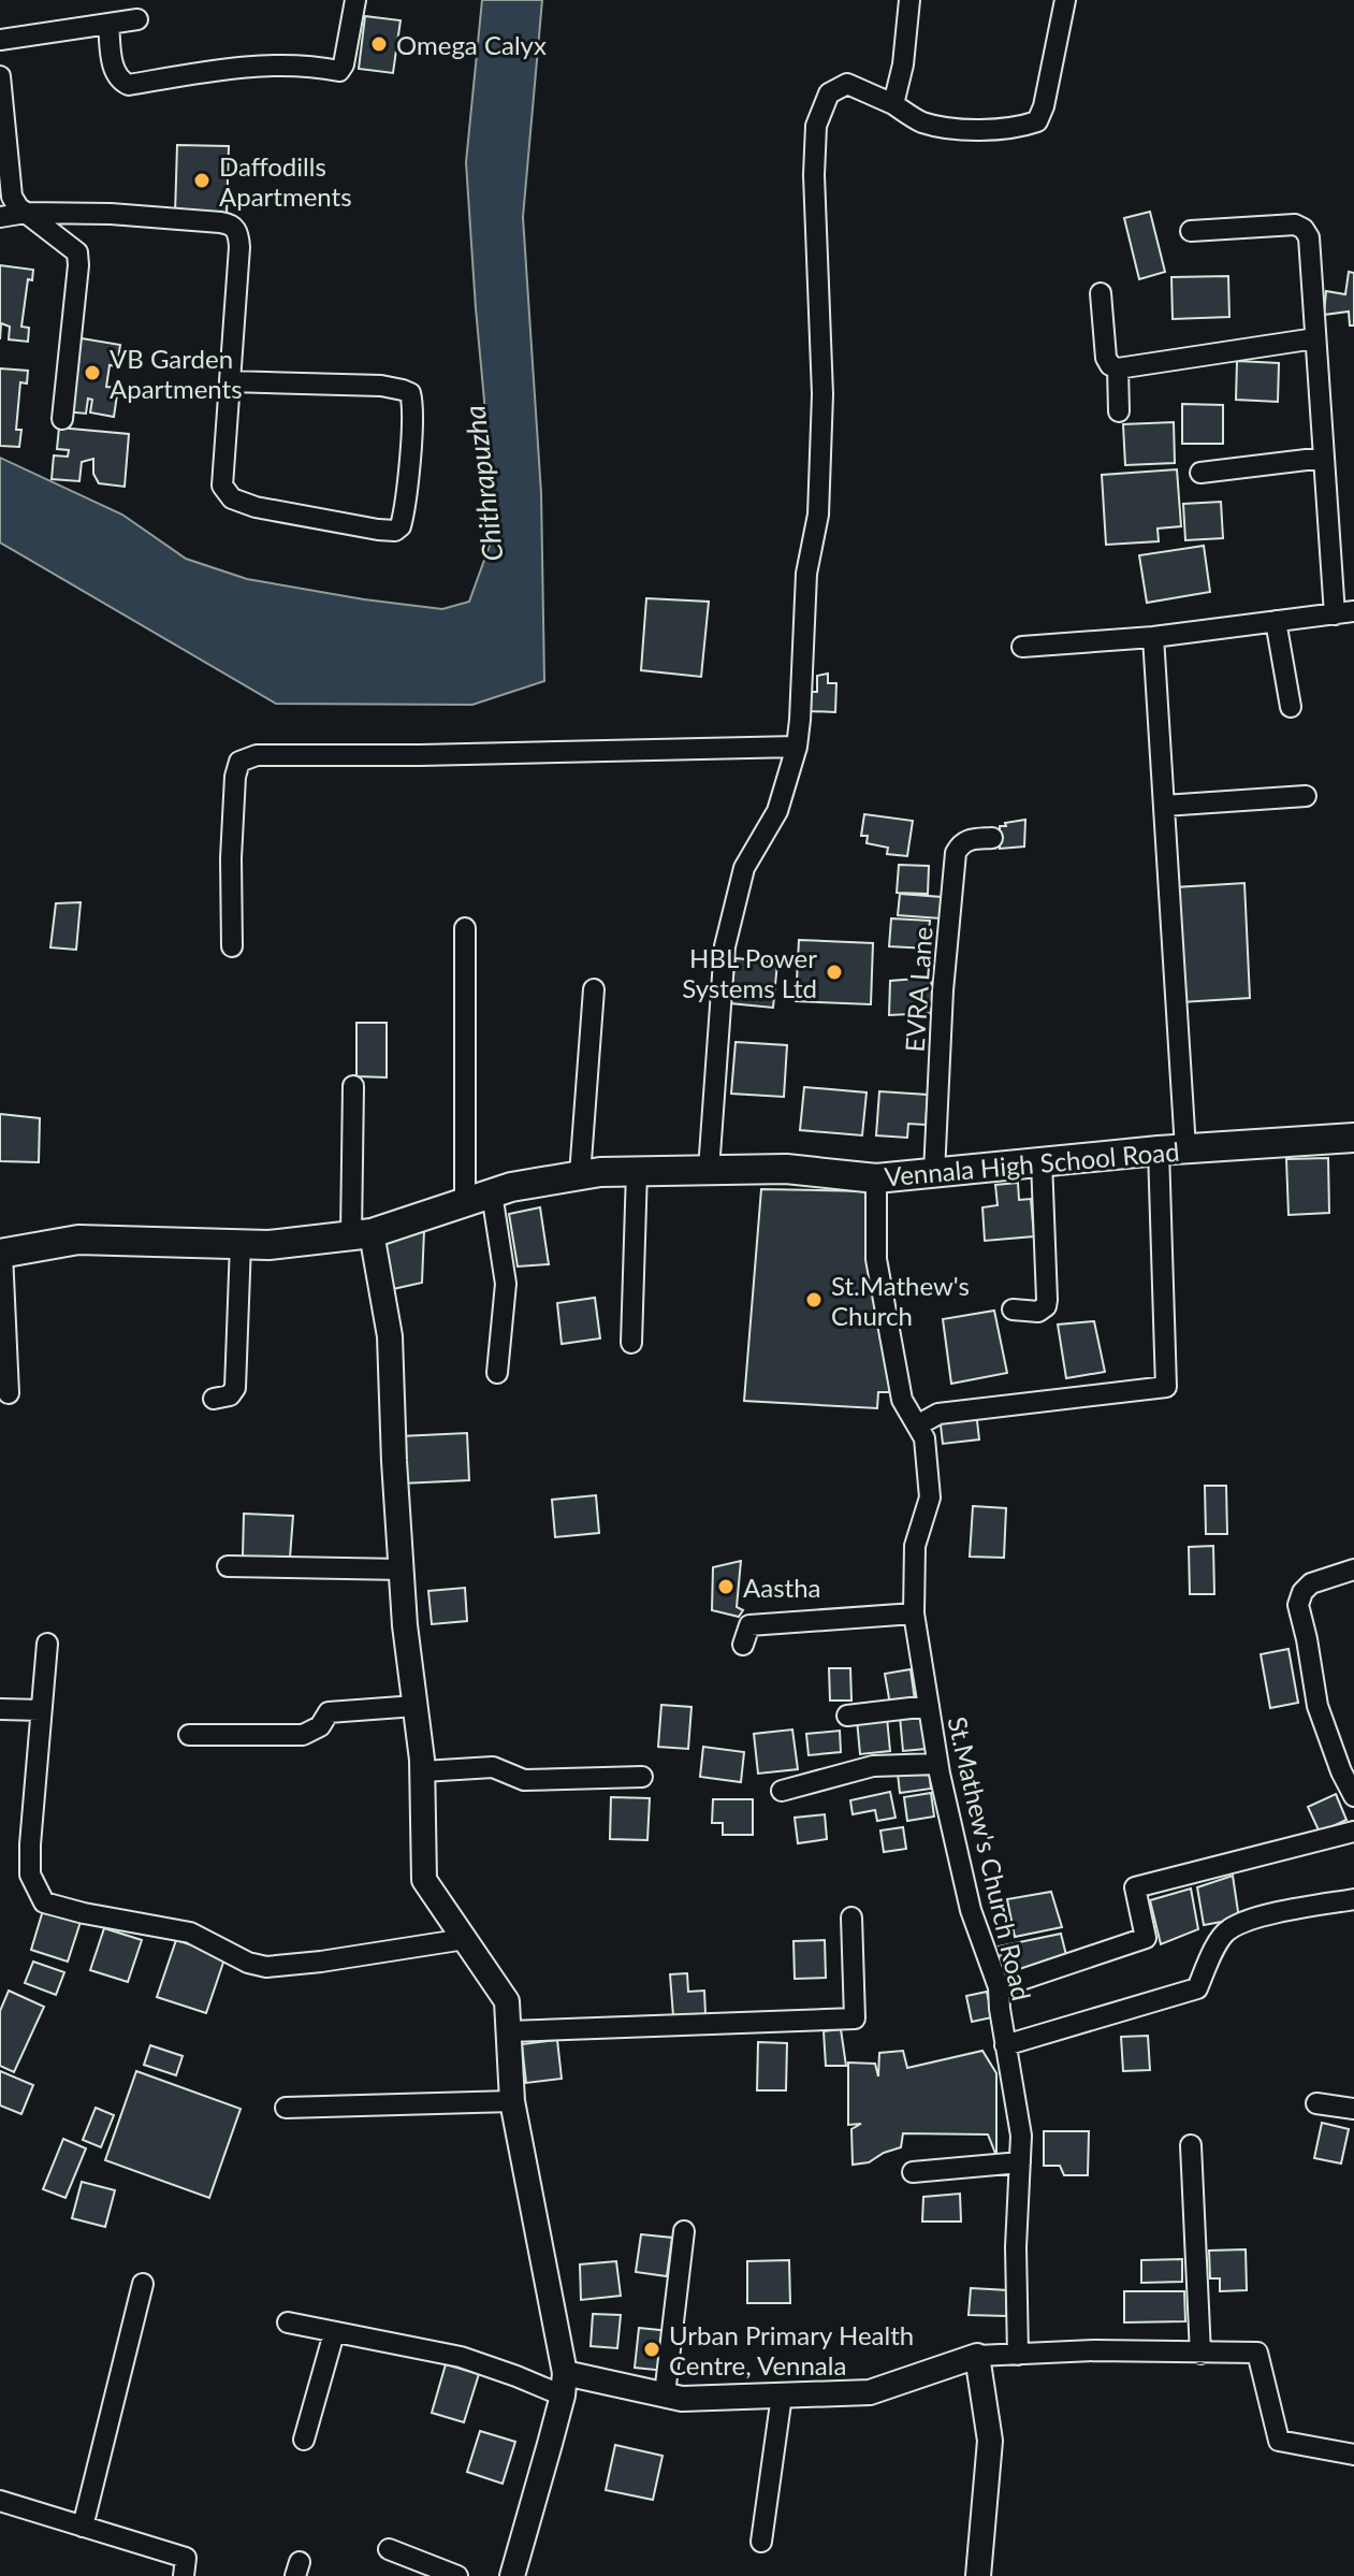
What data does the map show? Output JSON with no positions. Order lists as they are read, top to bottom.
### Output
{
  "streets": {
    "main road": ["Vennala High School Road"],
    "street": ["EVRA Lane", "St.Mathew's Church Road"]
  },
  "crossings": [
    ["EVRA Lane", "Vennala High School Road"],
    ["Vennala High School Road", "St.Mathew's Church Road"]
  ],
  "water": ["Chithrapuzha"],
  "places": [
    "Omega Calyx",
    "Daffodills Apartments",
    "VB Garden Apartments",
    "HBL Power Systems Ltd",
    "St.Mathew's Church",
    "Aastha",
    "Urban Primary Health Centre, Vennala"
  ]
}
